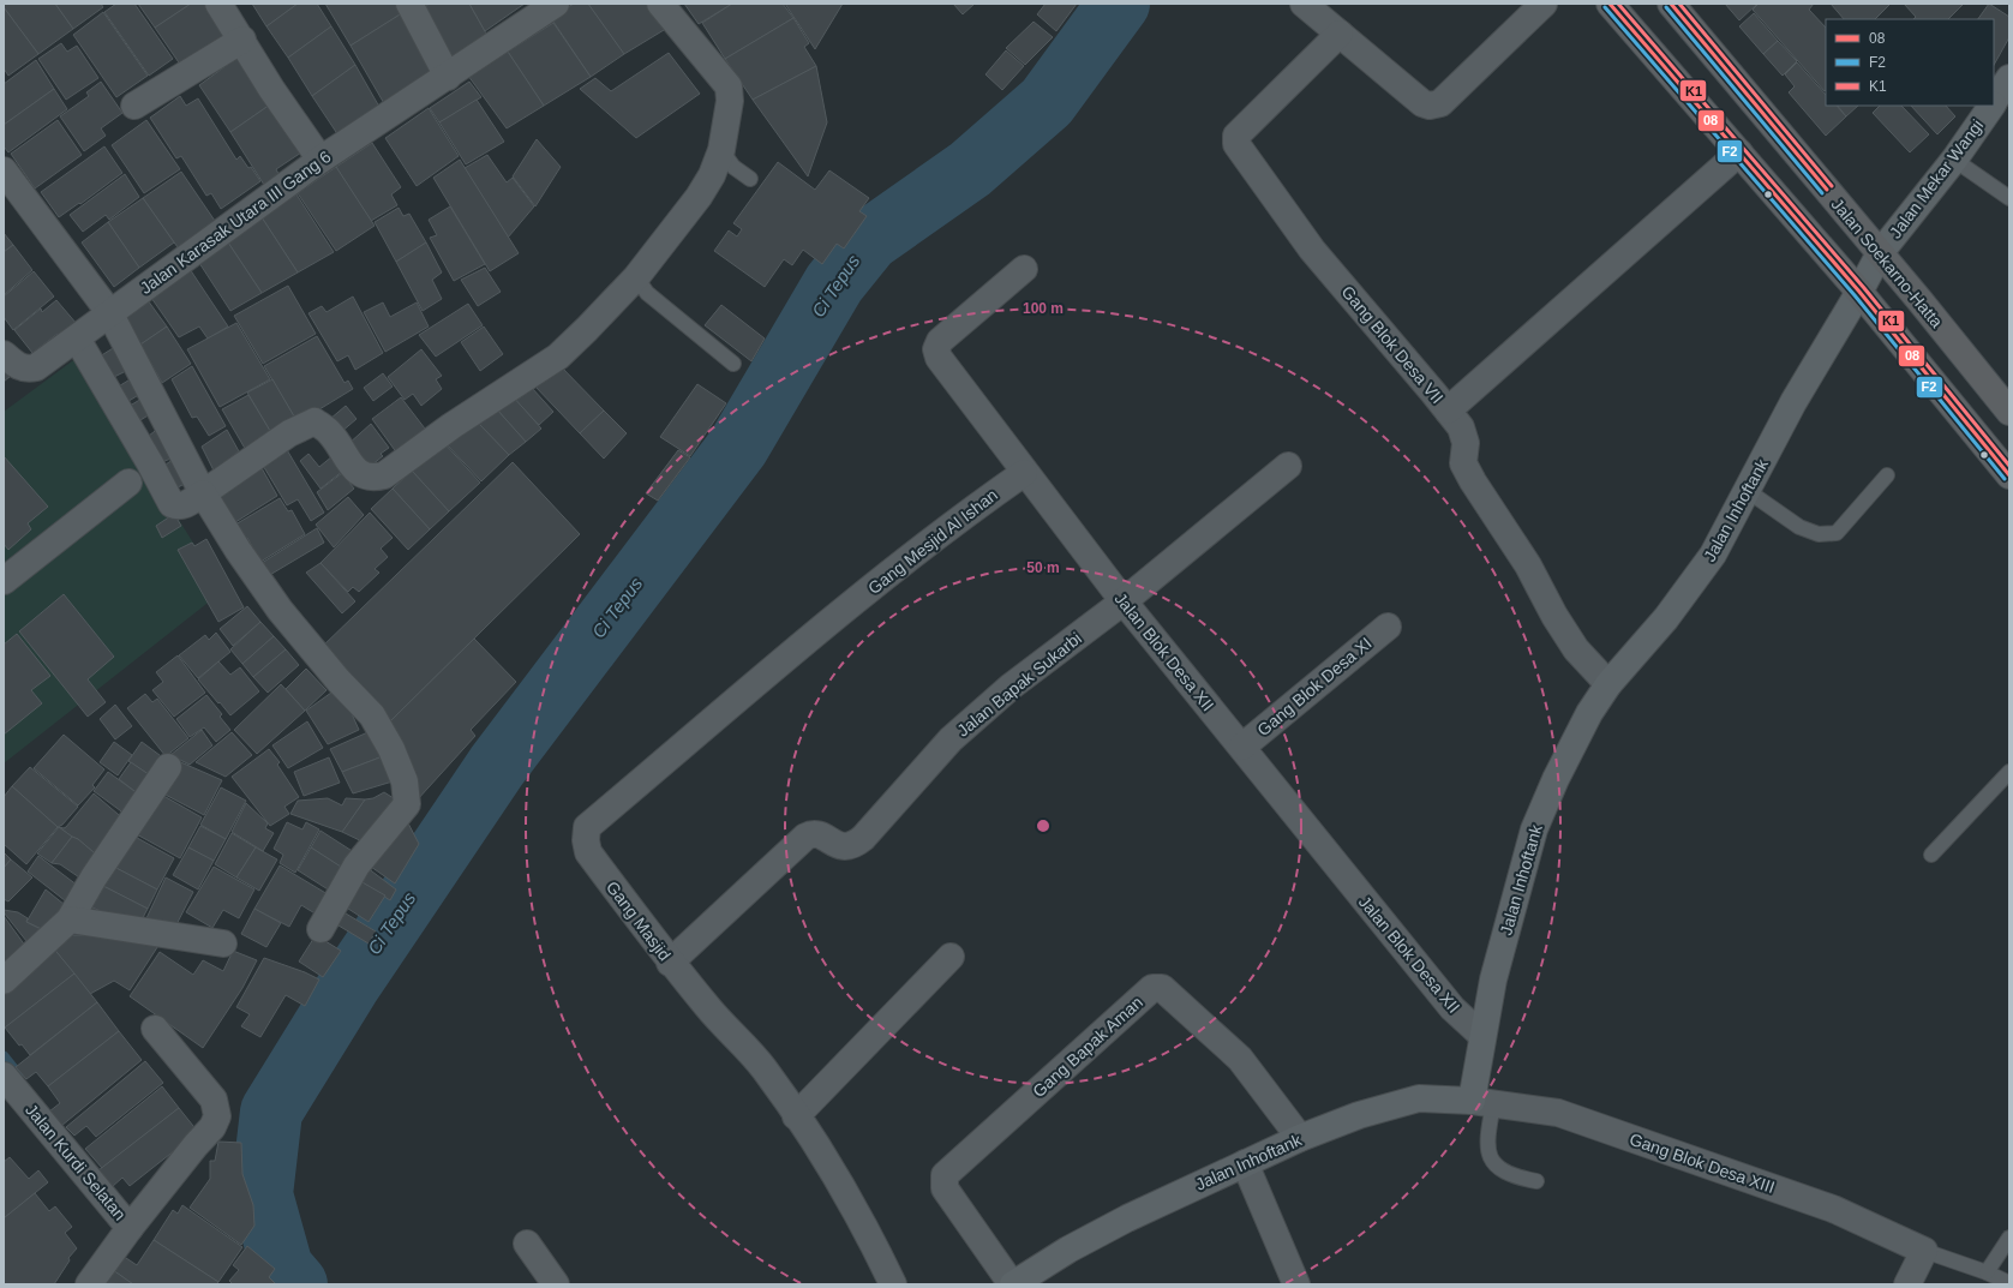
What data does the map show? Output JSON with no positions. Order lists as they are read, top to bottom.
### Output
{
  "streets": {
    "highway": ["Jalan Soekarno-Hatta"],
    "main road": ["Jalan Mekar Wangi", "Jalan Inhoftank"],
    "street": [
      "Jalan Karasak Utara III Gang 6",
      "Gang Blok Desa VII",
      "Gang Mesjid Al Ishan",
      "Jalan Blok Desa XII",
      "Jalan Bapak Sukarbi",
      "Gang Blok Desa XI",
      "Gang Masjid",
      "Gang Bapak Aman",
      "Jalan Kurdi Selatan",
      "Gang Blok Desa XIII"
    ]
  },
  "crossings": [
    ["Jalan Mekar Wangi", "Jalan Soekarno-Hatta"],
    ["Jalan Mekar Wangi", "Jalan Inhoftank"],
    ["Jalan Soekarno-Hatta", "Jalan Inhoftank"],
    ["Gang Blok Desa VII", "Jalan Inhoftank"],
    ["Jalan Inhoftank", "Jalan Blok Desa XII"],
    ["Jalan Inhoftank", "Gang Bapak Aman"],
    ["Jalan Inhoftank", "Gang Blok Desa XIII"],
    ["Gang Mesjid Al Ishan", "Jalan Blok Desa XII"],
    ["Gang Mesjid Al Ishan", "Gang Masjid"],
    ["Jalan Blok Desa XII", "Jalan Bapak Sukarbi"],
    ["Jalan Blok Desa XII", "Gang Blok Desa XI"],
    ["Jalan Bapak Sukarbi", "Gang Masjid"]
  ],
  "water": ["Ci Tepus"],
  "lines": ["transit line 08", "transit line K1", "transit line F2"],
  "legend": ["08", "F2", "K1"],
  "rings": ["100 m", "50 m"]
}
